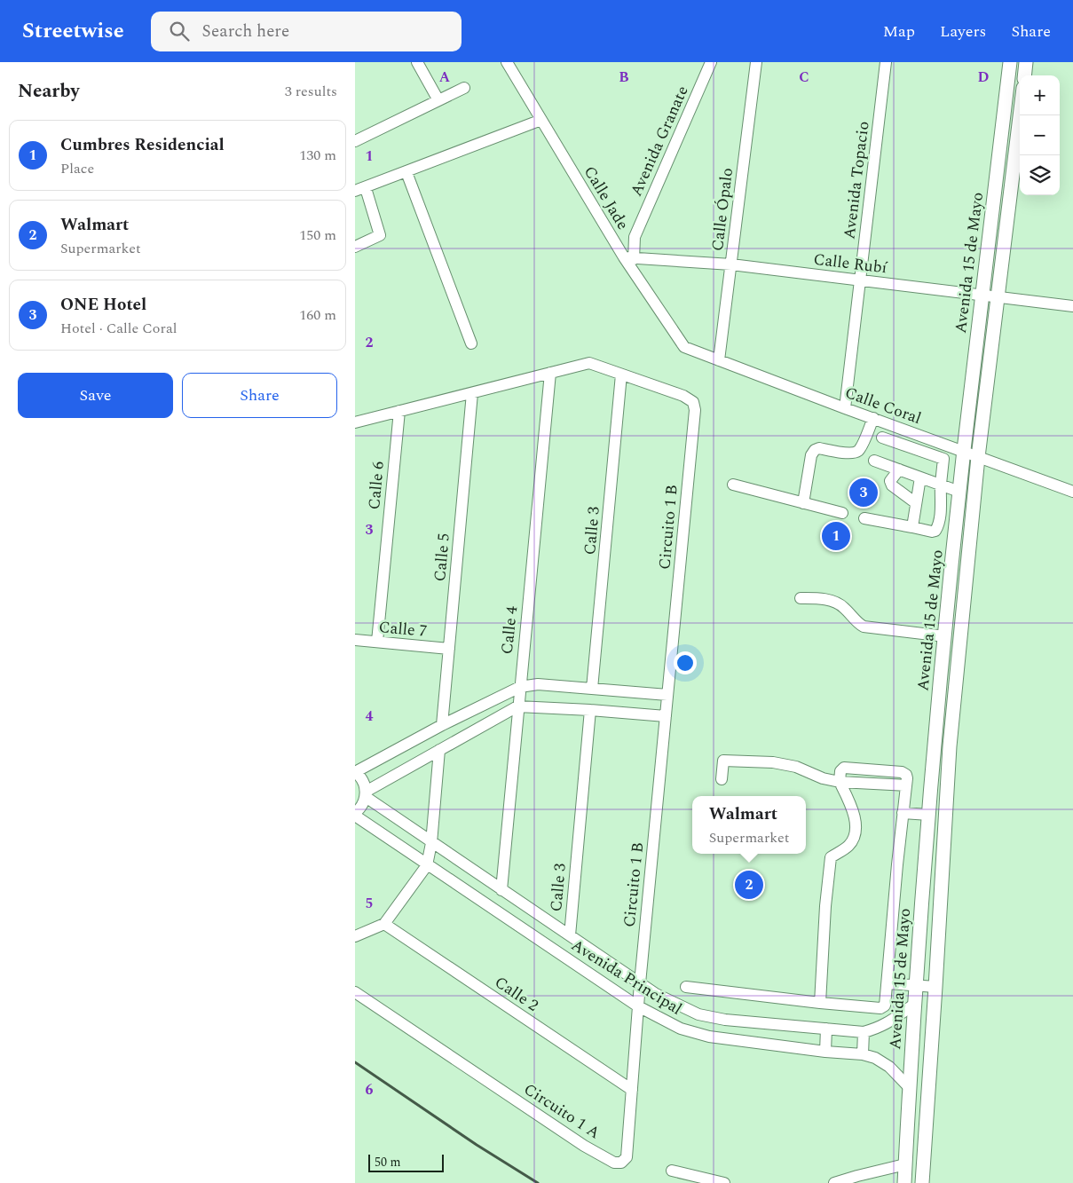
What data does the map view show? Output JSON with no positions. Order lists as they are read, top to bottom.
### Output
{
  "streets": {
    "main road": ["Avenida 15 de Mayo"],
    "street": [
      "Avenida Granate",
      "Avenida Topacio",
      "Calle Jade",
      "Calle Ópalo",
      "Calle Rubí",
      "Calle Coral",
      "Calle 6",
      "Circuito 1 B",
      "Calle 3",
      "Calle 5",
      "Calle 7",
      "Calle 4",
      "Avenida Principal",
      "Calle 2",
      "Circuito 1 A"
    ]
  },
  "crossings": [
    ["Avenida Granate", "Calle Jade"],
    ["Avenida Granate", "Calle Rubí"],
    ["Avenida Topacio", "Calle Rubí"],
    ["Avenida Topacio", "Calle Coral"],
    ["Calle Jade", "Calle Rubí"],
    ["Calle Jade", "Calle Coral"],
    ["Calle Ópalo", "Calle Rubí"],
    ["Calle Ópalo", "Calle Coral"],
    ["Avenida 15 de Mayo", "Calle Rubí"],
    ["Avenida 15 de Mayo", "Calle Coral"],
    ["Avenida 15 de Mayo", "Avenida Principal"],
    ["Calle 6", "Circuito 1 B"],
    ["Calle 6", "Calle 7"],
    ["Circuito 1 B", "Calle 3"],
    ["Circuito 1 B", "Calle 5"],
    ["Circuito 1 B", "Calle 4"],
    ["Circuito 1 B", "Avenida Principal"],
    ["Circuito 1 B", "Circuito 1 A"],
    ["Calle 3", "Avenida Principal"],
    ["Calle 5", "Calle 7"],
    ["Calle 4", "Avenida Principal"],
    ["Avenida Principal", "Circuito 1 A"],
    ["Calle 2", "Circuito 1 A"]
  ],
  "scale_bar": "50 m",
  "page": {
    "header": "Streetwise",
    "search": "Search here",
    "nav": ["Map", "Layers", "Share"],
    "heading": ["Nearby", "3 results"],
    "map_buttons": ["+", "−"],
    "list": [
      {
        "mark": "1",
        "name": "Cumbres Residencial",
        "note": "Place",
        "value": "130 m"
      },
      {
        "mark": "2",
        "name": "Walmart",
        "note": "Supermarket",
        "value": "150 m"
      },
      {
        "mark": "3",
        "name": "ONE Hotel",
        "note": "Hotel · Calle Coral",
        "value": "160 m"
      }
    ],
    "buttons": ["Save", "Share"],
    "pins": ["3", "1", "2"],
    "popup": ["Walmart", "Supermarket"],
    "scale": "50 m"
  },
  "grid": {
    "columns": [
      "A",
      "B",
      "C",
      "D"
    ],
    "rows": [
      "1",
      "2",
      "3",
      "4",
      "5",
      "6"
    ]
  }
}
